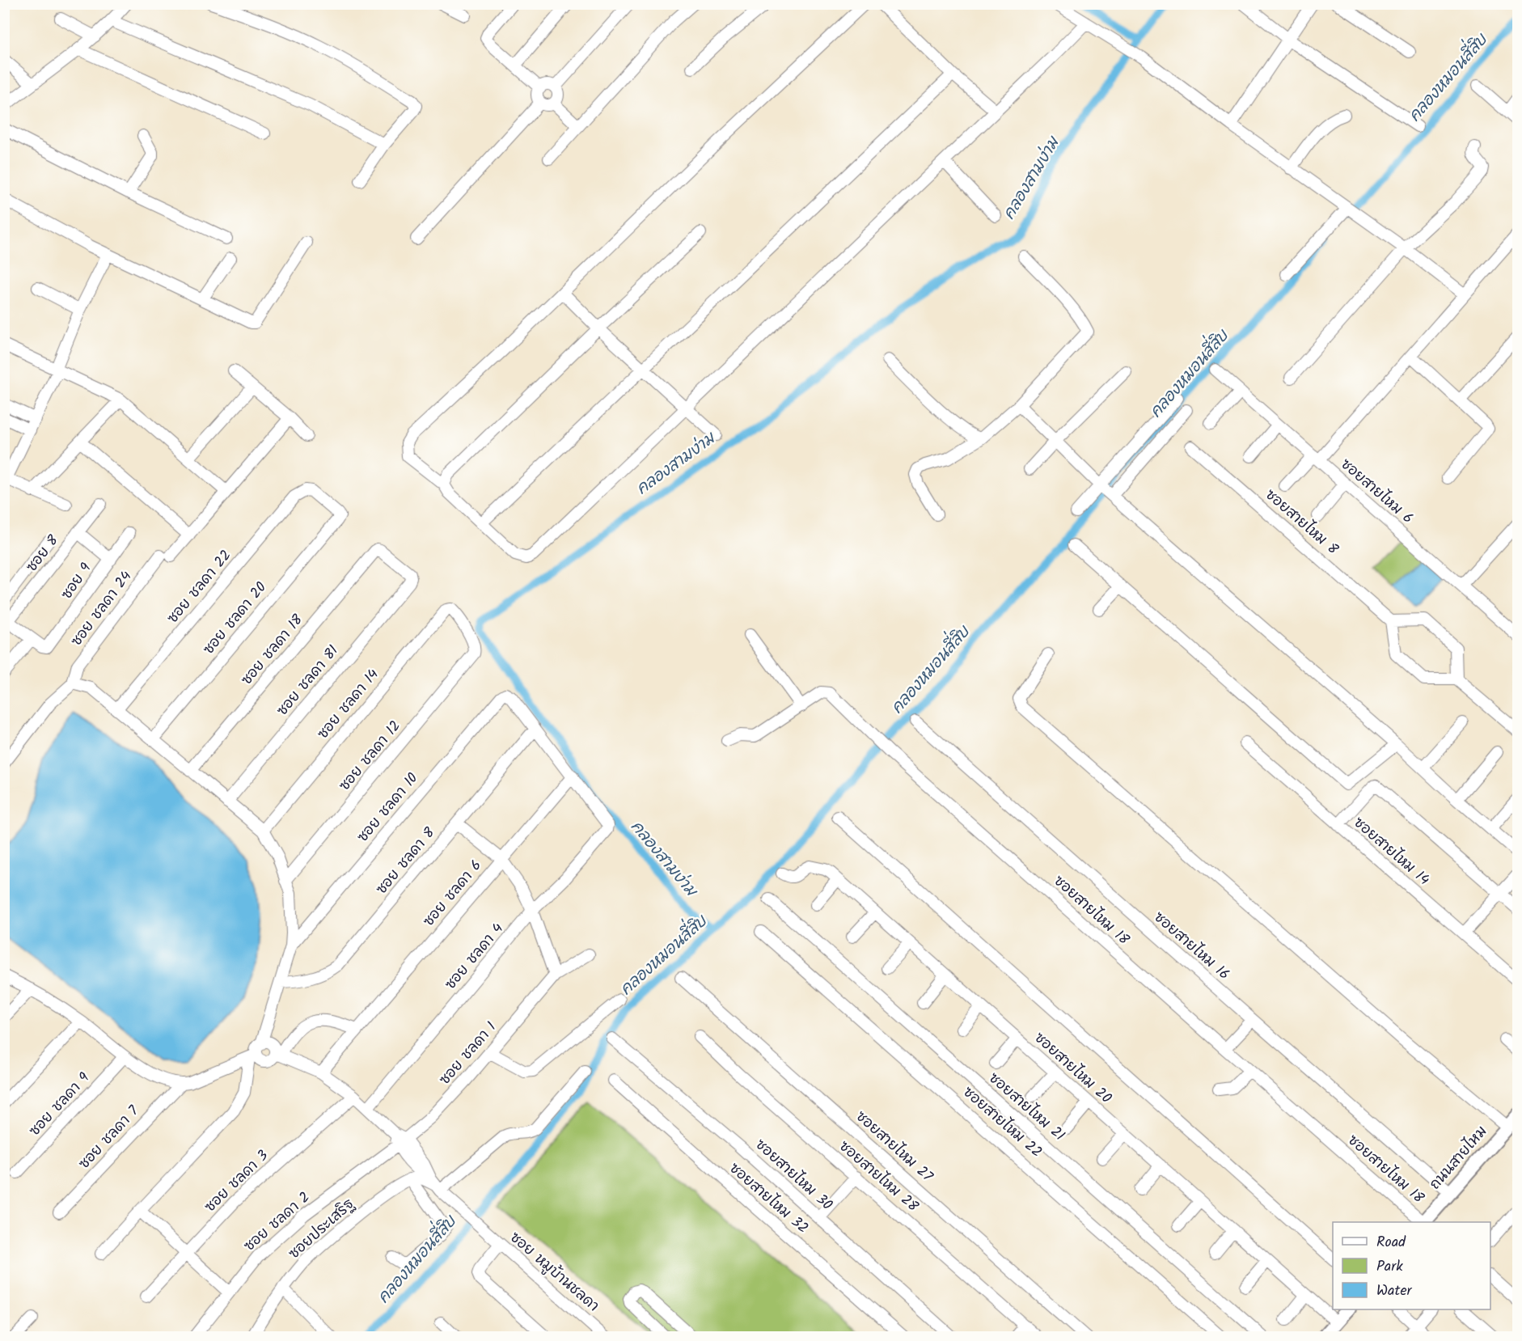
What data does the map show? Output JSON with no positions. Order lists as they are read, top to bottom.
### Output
{
  "streets": {
    "main road": ["ถนนสายไหม"],
    "street": [
      "ซอยสายไหม 6",
      "ซอยสายไหม 8",
      "ซอย 8",
      "ซอย 9",
      "ซอย ชลดา 22",
      "ซอย ชลดา 24",
      "ซอย ชลดา 20",
      "ซอย ชลดา 18",
      "ซอย ชลดา 81",
      "ซอย ชลดา 14",
      "ซอย ชลดา 12",
      "ซอย ชลดา 10",
      "ซอยสายไหม 14",
      "ซอย ชลดา 8",
      "ซอย ชลดา 6",
      "ซอยสายไหม 18",
      "ซอยสายไหม 16",
      "ซอย ชลดา 4",
      "ซอย ชลดา 1",
      "ซอยสายไหม 20",
      "ซอย ชลดา 9",
      "ซอยสายไหม 21",
      "ซอยสายไหม 22",
      "ซอย ชลดา 7",
      "ซอยสายไหม 27",
      "ซอยสายไหม 30",
      "ซอยสายไหม 28",
      "ซอย ชลดา 3",
      "ซอยสายไหม 32",
      "ซอย ชลดา 2",
      "ซอยประเสริฐ",
      "ซอย หมูบ้านชลดา"
    ]
  },
  "crossings": [
    ["ซอย ชลดา 22", "ซอย ชลดา 20"],
    ["ซอย ชลดา 18", "ซอย ชลดา 81"],
    ["ซอย ชลดา 14", "ซอย ชลดา 12"],
    ["ซอย ชลดา 10", "ซอย ชลดา 8"],
    ["ซอย ชลดา 6", "ซอย ชลดา 4"],
    ["ซอย ชลดา 6", "ซอย หมูบ้านชลดา"],
    ["ซอยสายไหม 16", "ถนนสายไหม"],
    ["ซอย ชลดา 4", "ซอย หมูบ้านชลดา"],
    ["ซอย ชลดา 1", "ซอย ชลดา 2"],
    ["ซอย ชลดา 1", "ซอย หมูบ้านชลดา"],
    ["ซอย ชลดา 3", "ซอย หมูบ้านชลดา"],
    ["ซอย ชลดา 2", "ซอย หมูบ้านชลดา"]
  ],
  "water": ["คลองหมอนสี่สิบ", "คลองสามง่าม"],
  "legend": ["Road", "Park", "Water"]
}
